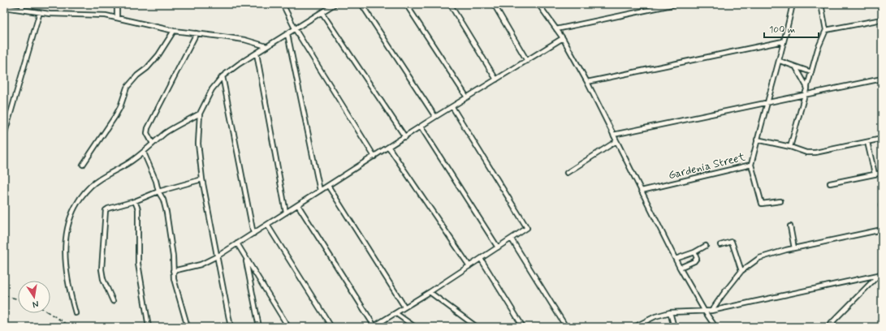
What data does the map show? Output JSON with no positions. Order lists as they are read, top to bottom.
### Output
{
  "streets": {
    "street": ["Gardenia Street"]
  },
  "scale_bar": "100 m",
  "north": "bottom"
}
